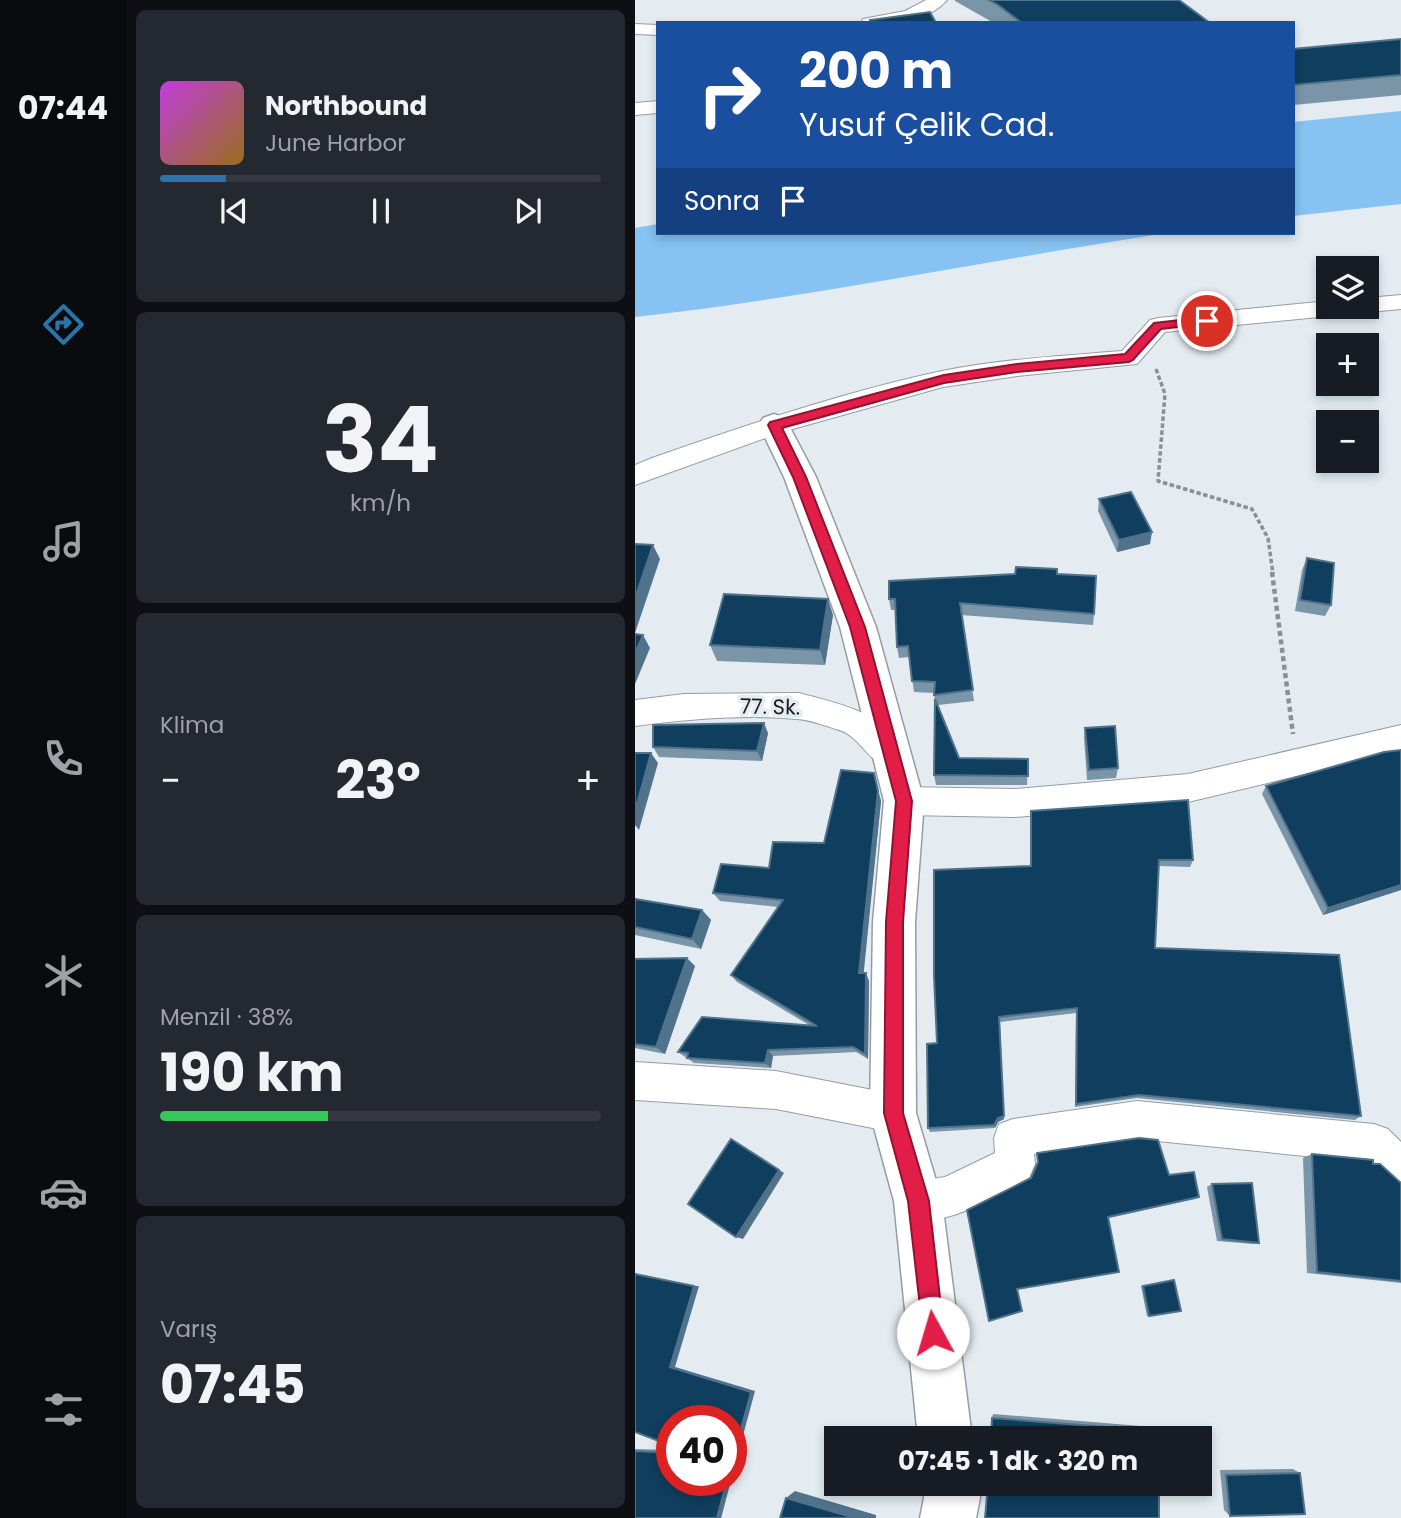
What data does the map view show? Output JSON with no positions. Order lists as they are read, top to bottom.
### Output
{
  "streets": {
    "street": ["77. Sk."]
  },
  "page": {
    "tabs": "07:44",
    "turn": ["200 m", "Yusuf Çelik Cad."],
    "song": ["Northbound", "June Harbor"],
    "then": "Sonra",
    "map_buttons": ["+", "−"],
    "tile": [
      ["34", "km/h"],
      "Klima",
      ["Menzil · 38%", "190 km"],
      ["Varış", "07:45"]
    ],
    "heat": ["−", "23°", "+"],
    "limit": "40",
    "trip": "07:45 · 1 dk · 320 m"
  }
}
